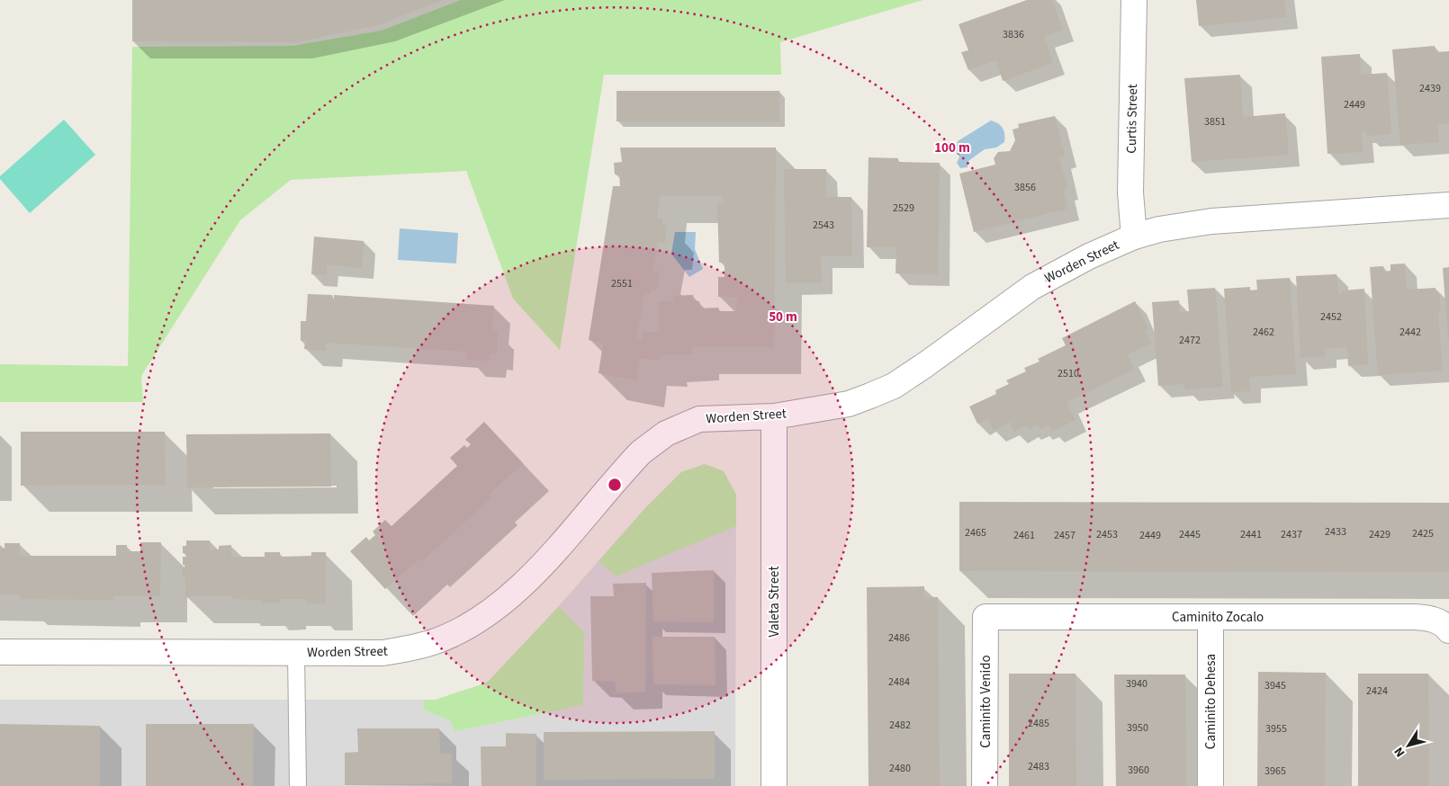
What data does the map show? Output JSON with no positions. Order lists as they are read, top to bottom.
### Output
{
  "streets": {
    "street": [
      "Curtis Street",
      "Worden Street",
      "Valeta Street",
      "Caminito Zocalo",
      "Caminito Venido",
      "Caminito Dehesa"
    ]
  },
  "crossings": [
    ["Curtis Street", "Worden Street"],
    ["Worden Street", "Valeta Street"],
    ["Caminito Zocalo", "Caminito Venido"],
    ["Caminito Zocalo", "Caminito Dehesa"]
  ],
  "house_numbers": [
    "3836",
    "2439",
    "2449",
    "3851",
    "3856",
    "2529",
    "2543",
    "2551",
    "2452",
    "2462",
    "2442",
    "2472",
    "2510",
    "2433",
    "2465",
    "2425",
    "2453",
    "2445",
    "2441",
    "2437",
    "2429",
    "2461",
    "2457",
    "2449",
    "2486",
    "2484",
    "3940",
    "3945",
    "2424",
    "2485",
    "2482",
    "3950",
    "3955",
    "2483",
    "2480",
    "3960",
    "3965"
  ],
  "north": "bottom left",
  "rings": ["100 m", "50 m"]
}
